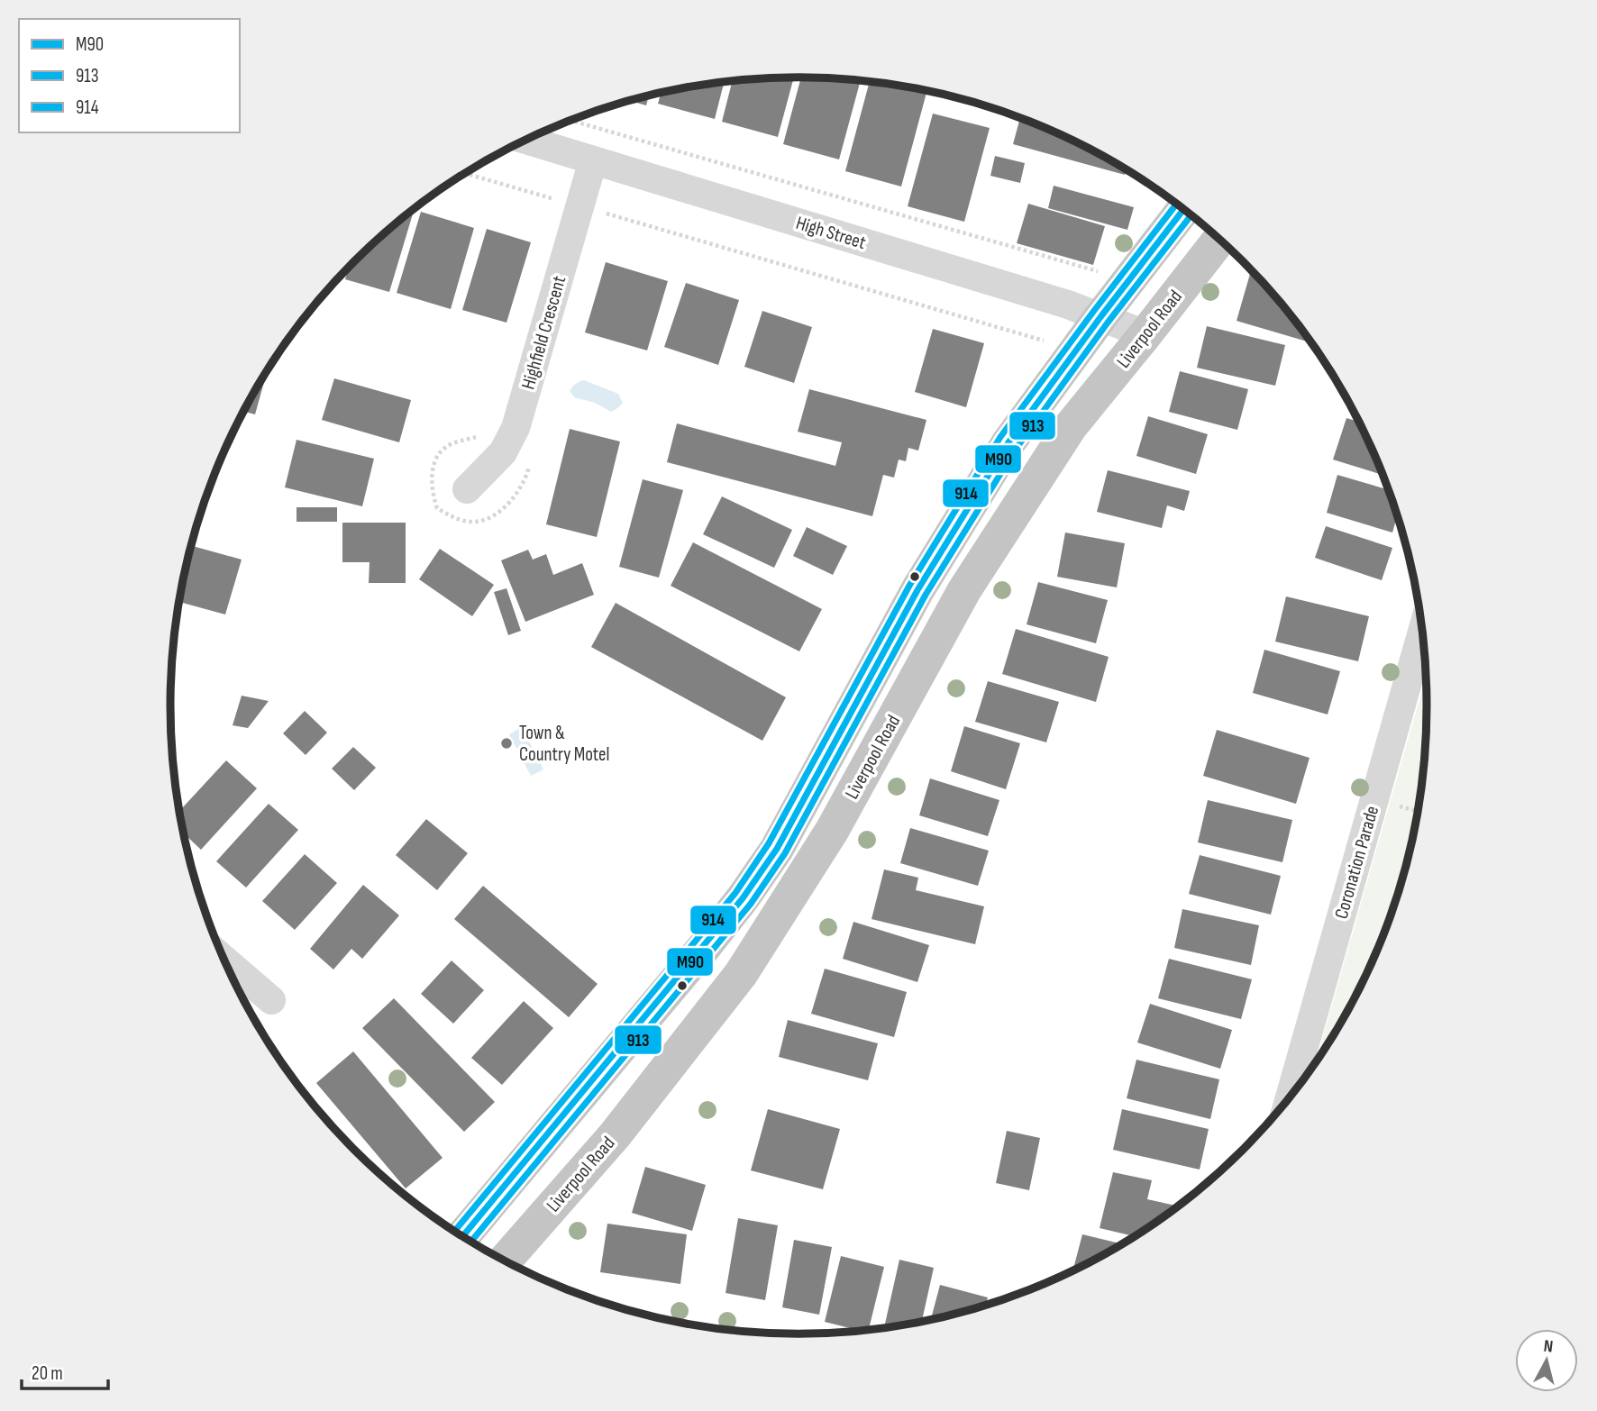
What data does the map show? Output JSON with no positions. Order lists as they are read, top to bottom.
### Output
{
  "streets": {
    "highway": ["Liverpool Road"],
    "street": ["High Street", "Highfield Crescent", "Coronation Parade"]
  },
  "crossings": [
    ["High Street", "Liverpool Road"],
    ["High Street", "Highfield Crescent"]
  ],
  "places": ["Town & Country Motel"],
  "lines": ["transit line 914", "transit line M90", "transit line 913"],
  "legend": ["M90", "913", "914"],
  "scale_bar": "20 m",
  "north": "top"
}
